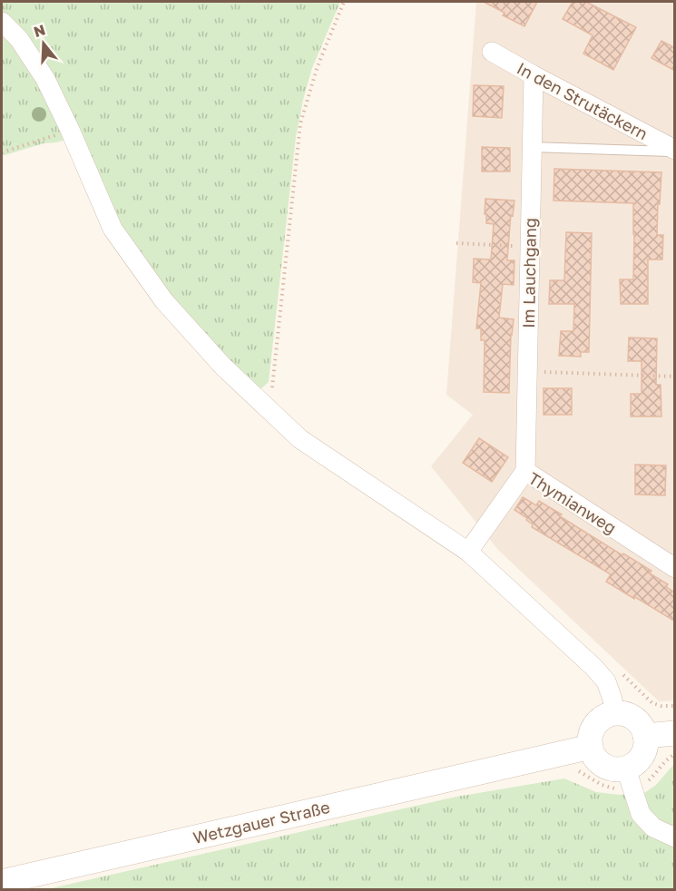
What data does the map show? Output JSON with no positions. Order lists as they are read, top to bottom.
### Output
{
  "streets": {
    "street": [
      "In den Strutäckern",
      "Im Lauchgang",
      "Thymianweg",
      "Wetzgauer Straße"
    ]
  },
  "crossings": [
    ["In den Strutäckern", "Im Lauchgang"],
    ["Im Lauchgang", "Thymianweg"]
  ],
  "north": "top"
}
